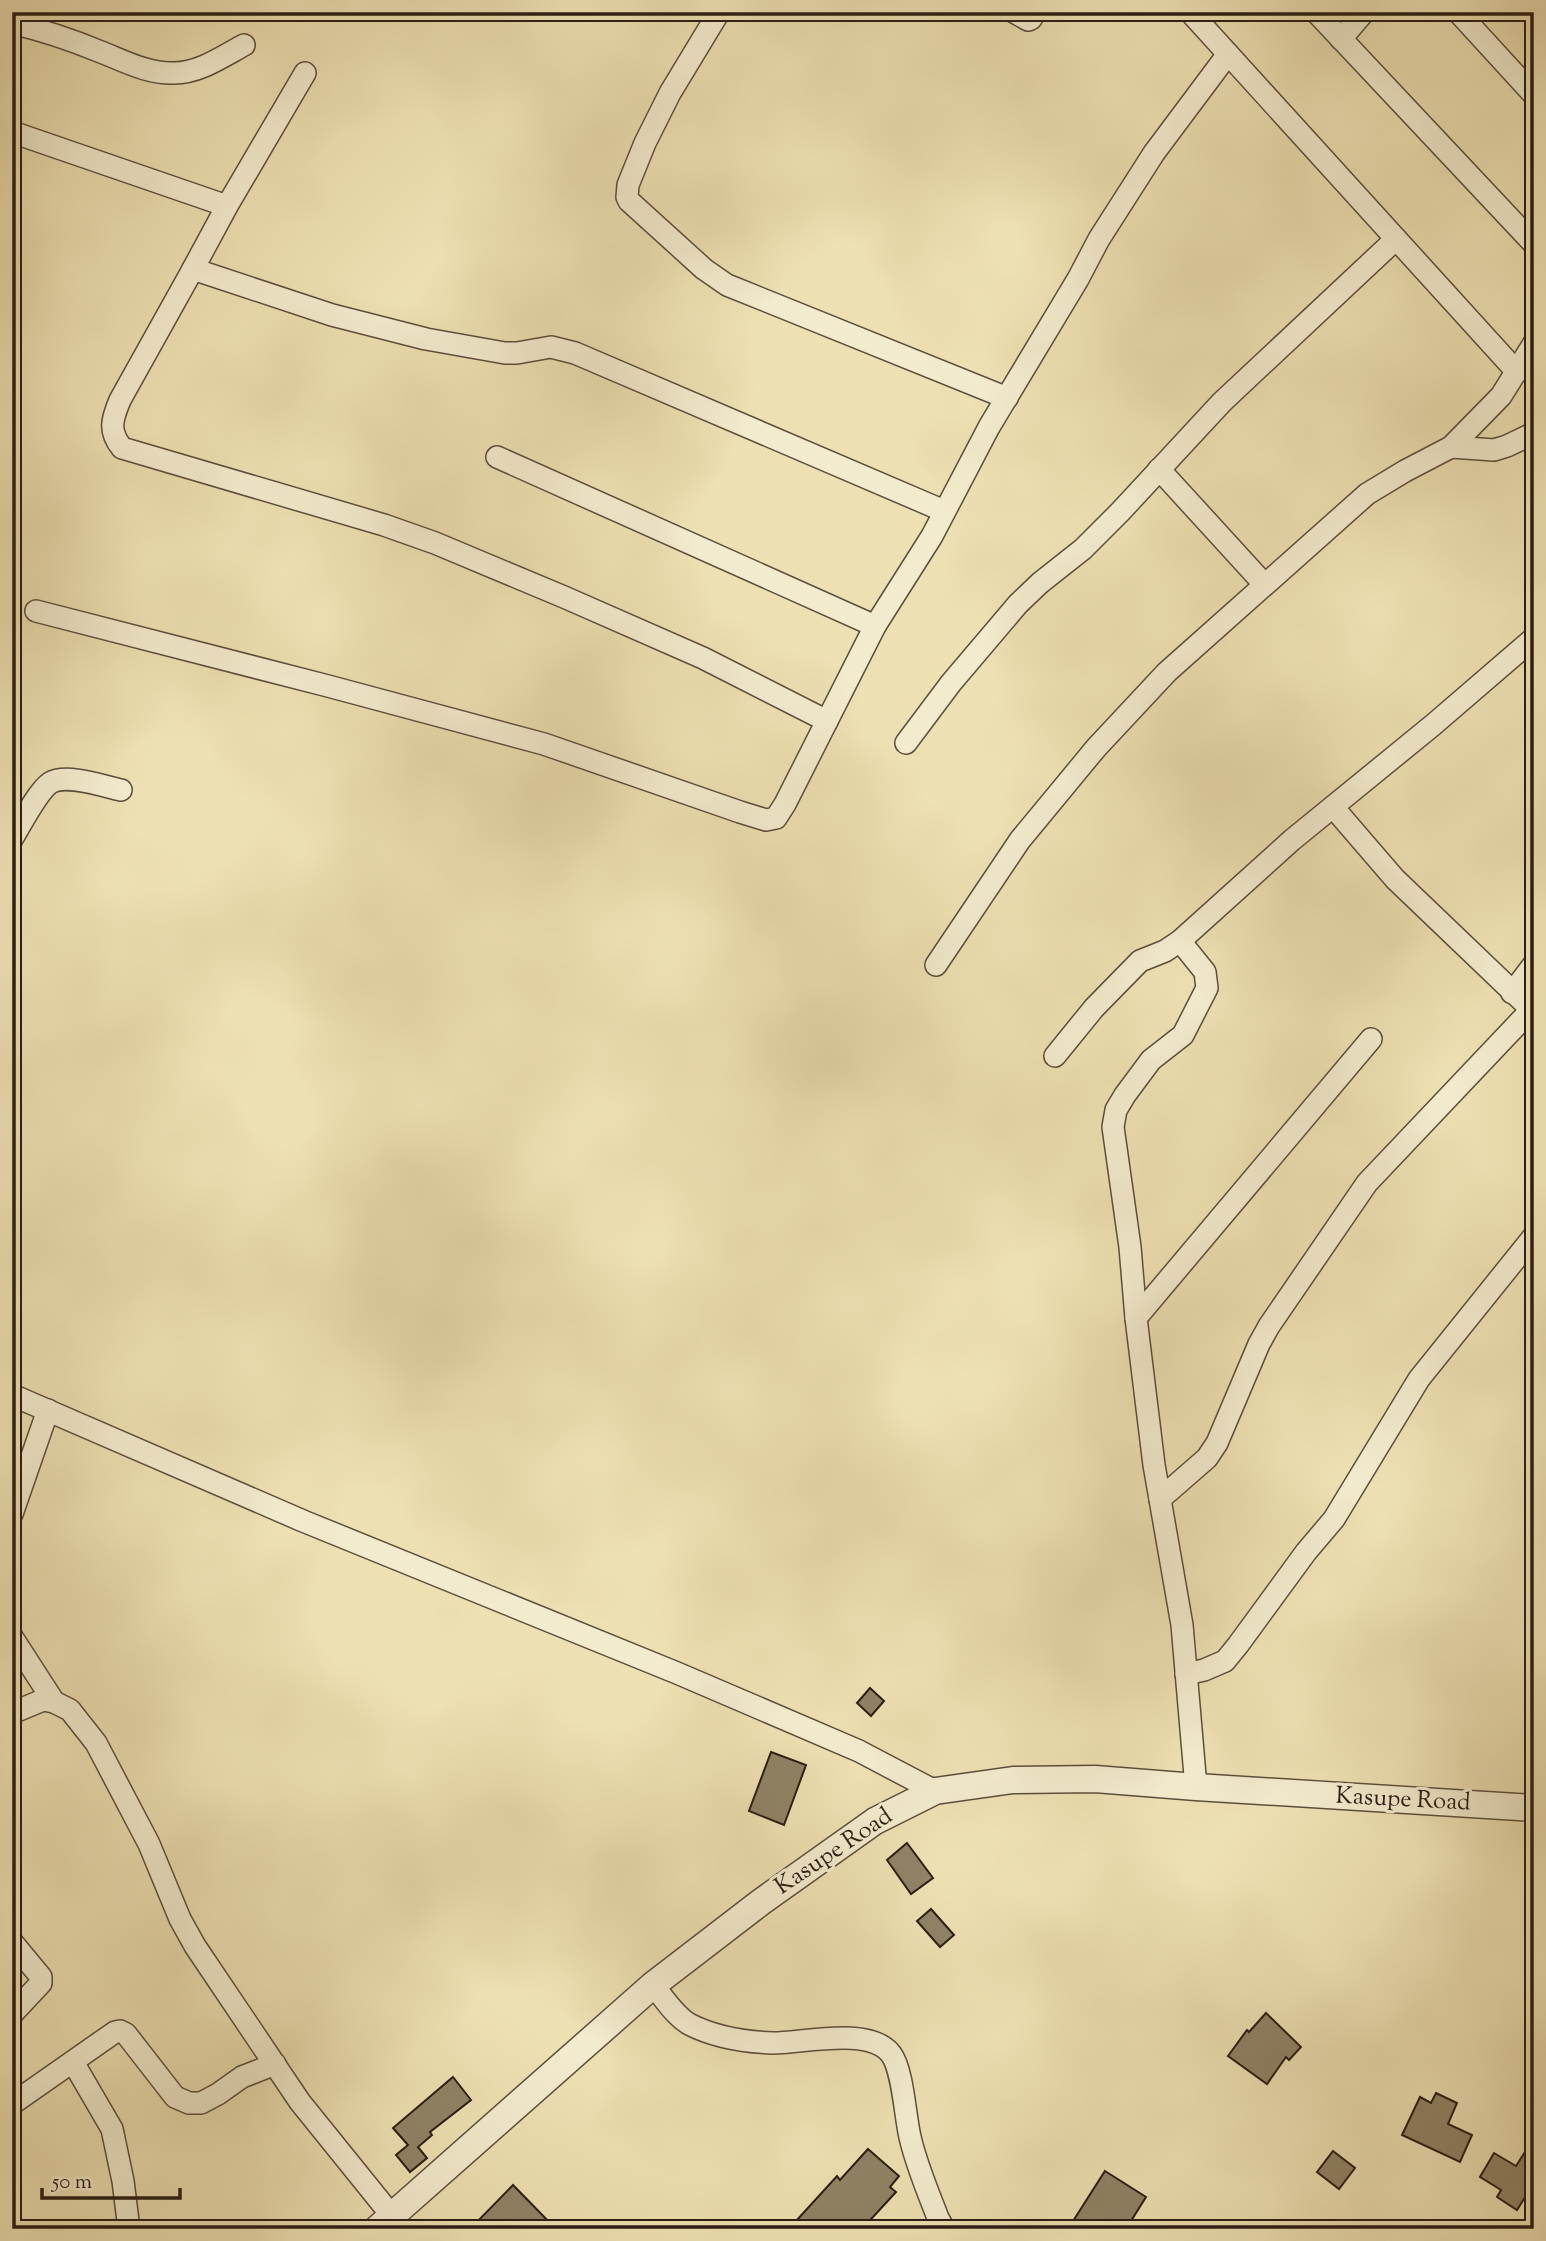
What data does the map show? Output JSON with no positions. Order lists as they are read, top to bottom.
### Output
{
  "streets": {
    "street": ["Kasupe Road"]
  },
  "scale_bar": "50 m"
}
